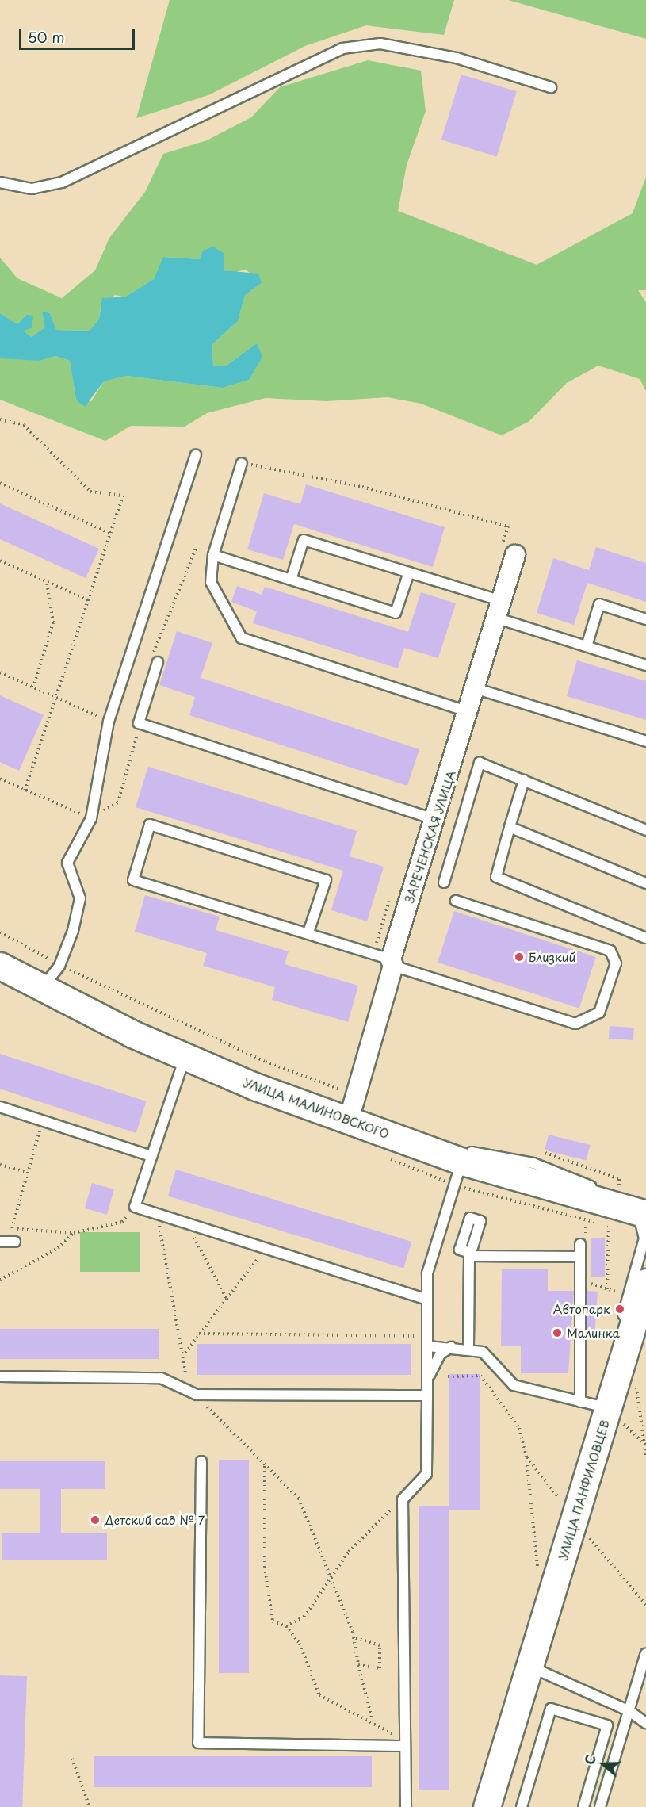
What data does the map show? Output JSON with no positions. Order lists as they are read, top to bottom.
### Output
{
  "streets": {
    "street": ["ЗАРЕЧЕНСКАЯ УЛИЦА", "УЛИЦА МАЛИНОВСКОГО", "УЛИЦА ПАНФИЛОВЦЕВ"]
  },
  "crossings": [
    ["ЗАРЕЧЕНСКАЯ УЛИЦА", "УЛИЦА МАЛИНОВСКОГО"]
  ],
  "places": [
    "Близкий",
    "Автопарк",
    "Малинка",
    "Детский сад № 7"
  ],
  "scale_bar": "50 m",
  "north": "left"
}
